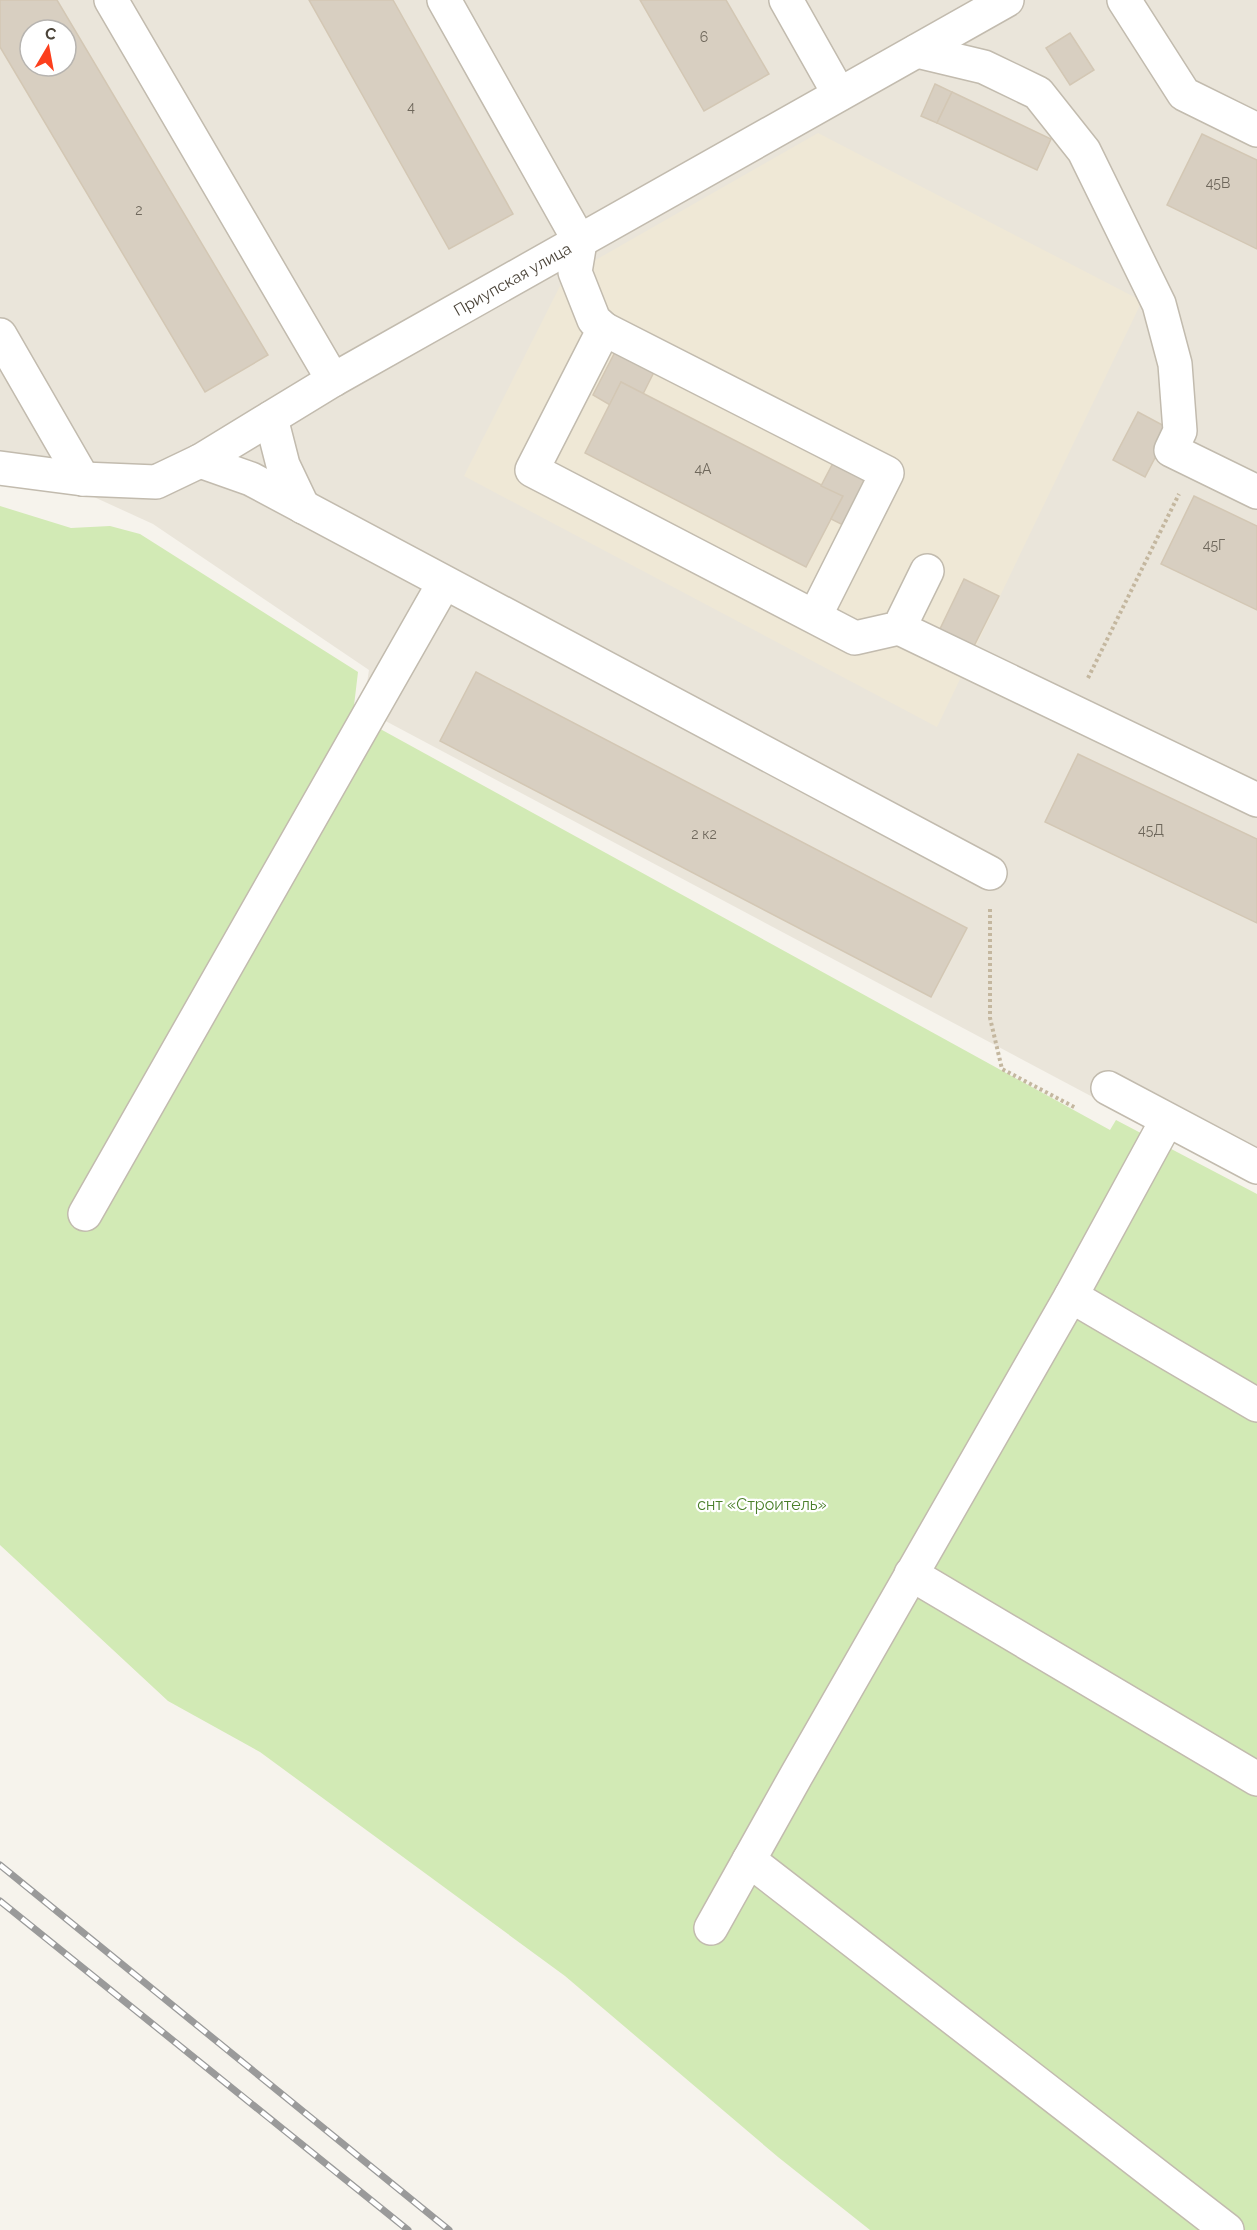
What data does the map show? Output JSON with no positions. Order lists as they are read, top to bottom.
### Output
{
  "streets": {
    "street": ["Приупская улица"]
  },
  "parks": ["снт «Строитель»"],
  "house_numbers": [
    "6",
    "4",
    "45В",
    "2",
    "4А",
    "45Г",
    "45Д",
    "2 к2"
  ],
  "north": "top"
}
